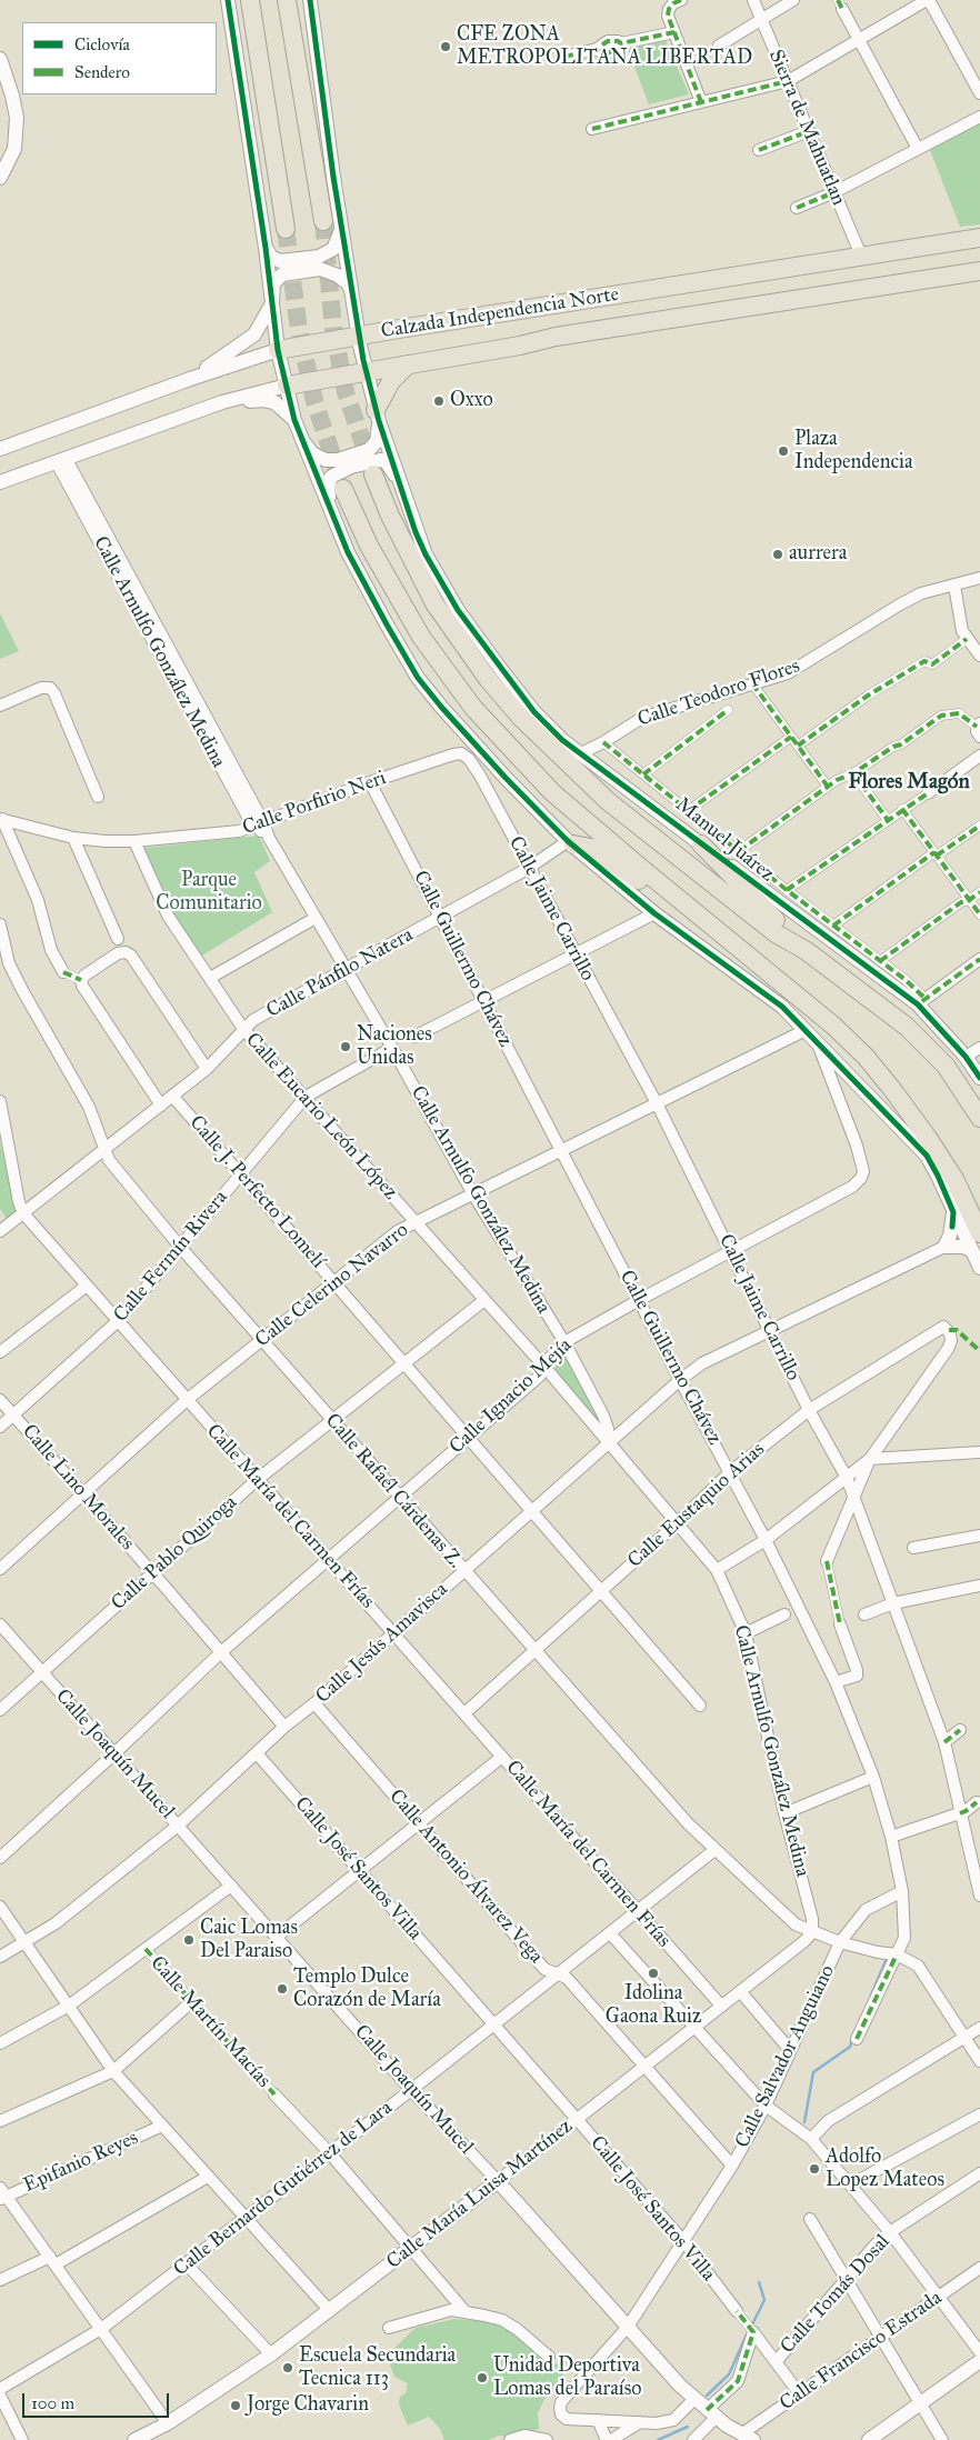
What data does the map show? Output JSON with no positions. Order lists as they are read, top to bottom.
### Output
{
  "streets": {
    "main road": ["Calzada Independencia Norte"],
    "street": [
      "Sierra de Mahuatlan",
      "Calle Arnulfo González Medina",
      "Calle Teodoro Flores",
      "Calle Porfirio Neri",
      "Manuel Juárez",
      "Calle Jaime Carrillo",
      "Calle Guillermo Chávez",
      "Calle Pánfilo Natera",
      "Calle Eucario León López",
      "Calle J. Perfecto Lomelí",
      "Calle Fermín Rivera",
      "Calle Celerino Navarro",
      "Calle Ignacio Mejía",
      "Calle Lino Morales",
      "Calle Rafaél Cárdenas Z.",
      "Calle Eustaquio Arias",
      "Calle María del Carmen Frías",
      "Calle Pablo Quiroga",
      "Calle Jesús Amavisca",
      "Calle Joaquín Mucel",
      "Calle José Santos Villa",
      "Calle Antonio Álvarez Vega",
      "Calle Martín Macías",
      "Calle Salvador Anguiano",
      "Epifanio Reyes",
      "Calle Bernardo Gutiérrez de Lara",
      "Calle María Luisa Martínez",
      "Calle Tomás Dosal",
      "Calle Francisco Estrada"
    ]
  },
  "crossings": [
    ["Sierra de Mahuatlan", "Calzada Independencia Norte"],
    ["Calzada Independencia Norte", "Calle Arnulfo González Medina"],
    ["Calle Arnulfo González Medina", "Calle Porfirio Neri"],
    ["Calle Arnulfo González Medina", "Calle Pánfilo Natera"],
    ["Calle Arnulfo González Medina", "Calle Eucario León López"],
    ["Calle Arnulfo González Medina", "Calle Fermín Rivera"],
    ["Calle Arnulfo González Medina", "Calle Celerino Navarro"],
    ["Calle Arnulfo González Medina", "Calle Ignacio Mejía"],
    ["Calle Arnulfo González Medina", "Calle Rafaél Cárdenas Z."],
    ["Calle Arnulfo González Medina", "Calle Eustaquio Arias"],
    ["Calle Arnulfo González Medina", "Calle Jesús Amavisca"],
    ["Calle Arnulfo González Medina", "Calle María Luisa Martínez"],
    ["Calle Teodoro Flores", "Manuel Juárez"],
    ["Calle Porfirio Neri", "Calle Jaime Carrillo"],
    ["Calle Porfirio Neri", "Calle Guillermo Chávez"],
    ["Calle Porfirio Neri", "Calle Eucario León López"],
    ["Calle Jaime Carrillo", "Calle Pánfilo Natera"],
    ["Calle Jaime Carrillo", "Calle Celerino Navarro"],
    ["Calle Jaime Carrillo", "Calle Ignacio Mejía"],
    ["Calle Jaime Carrillo", "Calle Eustaquio Arias"],
    ["Calle Jaime Carrillo", "Calle Jesús Amavisca"],
    ["Calle Guillermo Chávez", "Calle Pánfilo Natera"],
    ["Calle Guillermo Chávez", "Calle Celerino Navarro"],
    ["Calle Guillermo Chávez", "Calle Ignacio Mejía"],
    ["Calle Guillermo Chávez", "Calle Rafaél Cárdenas Z."],
    ["Calle Guillermo Chávez", "Calle Eustaquio Arias"],
    ["Calle Guillermo Chávez", "Calle Jesús Amavisca"],
    ["Calle Pánfilo Natera", "Calle Eucario León López"],
    ["Calle Pánfilo Natera", "Calle J. Perfecto Lomelí"],
    ["Calle Pánfilo Natera", "Calle Rafaél Cárdenas Z."],
    ["Calle Pánfilo Natera", "Calle María del Carmen Frías"],
    ["Calle Eucario León López", "Calle Fermín Rivera"],
    ["Calle Eucario León López", "Calle Celerino Navarro"],
    ["Calle Eucario León López", "Calle Ignacio Mejía"],
    ["Calle Eucario León López", "Calle Pablo Quiroga"],
    ["Calle Eucario León López", "Calle Jesús Amavisca"],
    ["Calle J. Perfecto Lomelí", "Calle Fermín Rivera"],
    ["Calle J. Perfecto Lomelí", "Calle Celerino Navarro"],
    ["Calle J. Perfecto Lomelí", "Calle Ignacio Mejía"],
    ["Calle J. Perfecto Lomelí", "Calle Eustaquio Arias"],
    ["Calle J. Perfecto Lomelí", "Calle Pablo Quiroga"],
    ["Calle J. Perfecto Lomelí", "Calle Jesús Amavisca"],
    ["Calle Fermín Rivera", "Calle Lino Morales"],
    ["Calle Fermín Rivera", "Calle Rafaél Cárdenas Z."],
    ["Calle Fermín Rivera", "Calle María del Carmen Frías"],
    ["Calle Celerino Navarro", "Calle Lino Morales"],
    ["Calle Celerino Navarro", "Calle Rafaél Cárdenas Z."],
    ["Calle Celerino Navarro", "Calle María del Carmen Frías"],
    ["Calle Ignacio Mejía", "Calle Lino Morales"],
    ["Calle Ignacio Mejía", "Calle Rafaél Cárdenas Z."],
    ["Calle Ignacio Mejía", "Calle María del Carmen Frías"],
    ["Calle Ignacio Mejía", "Calle Joaquín Mucel"],
    ["Calle Lino Morales", "Calle Pablo Quiroga"],
    ["Calle Lino Morales", "Calle Jesús Amavisca"],
    ["Calle Rafaél Cárdenas Z.", "Calle Eustaquio Arias"],
    ["Calle Rafaél Cárdenas Z.", "Calle Pablo Quiroga"],
    ["Calle Rafaél Cárdenas Z.", "Calle Jesús Amavisca"],
    ["Calle Rafaél Cárdenas Z.", "Calle Salvador Anguiano"],
    ["Calle Rafaél Cárdenas Z.", "Calle Bernardo Gutiérrez de Lara"],
    ["Calle Rafaél Cárdenas Z.", "Calle María Luisa Martínez"],
    ["Calle Eustaquio Arias", "Calle María del Carmen Frías"],
    ["Calle María del Carmen Frías", "Calle Pablo Quiroga"],
    ["Calle María del Carmen Frías", "Calle Jesús Amavisca"],
    ["Calle María del Carmen Frías", "Calle Salvador Anguiano"],
    ["Calle María del Carmen Frías", "Calle Bernardo Gutiérrez de Lara"],
    ["Calle María del Carmen Frías", "Calle María Luisa Martínez"],
    ["Calle María del Carmen Frías", "Calle Tomás Dosal"],
    ["Calle María del Carmen Frías", "Calle Francisco Estrada"],
    ["Calle Pablo Quiroga", "Calle Joaquín Mucel"],
    ["Calle Jesús Amavisca", "Calle Joaquín Mucel"],
    ["Calle Jesús Amavisca", "Calle José Santos Villa"],
    ["Calle Jesús Amavisca", "Calle Antonio Álvarez Vega"],
    ["Calle Joaquín Mucel", "Calle Salvador Anguiano"],
    ["Calle Joaquín Mucel", "Calle Bernardo Gutiérrez de Lara"],
    ["Calle Joaquín Mucel", "Calle María Luisa Martínez"],
    ["Calle Joaquín Mucel", "Calle Francisco Estrada"],
    ["Calle José Santos Villa", "Calle Salvador Anguiano"],
    ["Calle José Santos Villa", "Calle Bernardo Gutiérrez de Lara"],
    ["Calle José Santos Villa", "Calle María Luisa Martínez"],
    ["Calle José Santos Villa", "Calle Tomás Dosal"],
    ["Calle José Santos Villa", "Calle Francisco Estrada"],
    ["Calle Antonio Álvarez Vega", "Calle Salvador Anguiano"],
    ["Calle Antonio Álvarez Vega", "Calle Bernardo Gutiérrez de Lara"],
    ["Calle Antonio Álvarez Vega", "Calle María Luisa Martínez"]
  ],
  "districts": ["Flores Magón"],
  "parks": ["Parque Comunitario"],
  "places": [
    "CFE ZONA METROPOLITANA LIBERTAD",
    "Oxxo",
    "Plaza Independencia",
    "aurrera",
    "Naciones Unidas",
    "Caic Lomas Del Paraiso",
    "Idolina Gaona Ruiz",
    "Templo Dulce Corazón de María",
    "Adolfo Lopez Mateos",
    "Escuela Secundaria Tecnica 113",
    "Unidad Deportiva Lomas del Paraíso",
    "Jorge Chavarin"
  ],
  "legend": ["Ciclovía", "Sendero"],
  "scale_bar": "100 m"
}
